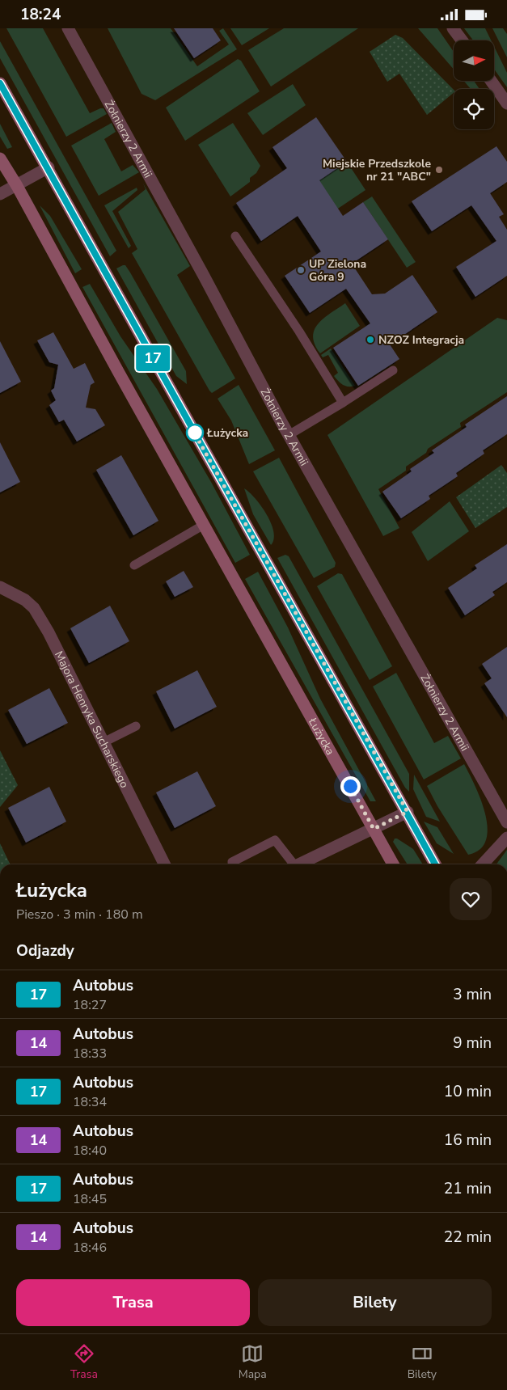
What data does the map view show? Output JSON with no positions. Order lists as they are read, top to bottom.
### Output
{
  "streets": {
    "main road": ["Łużycka"],
    "street": ["Żołnierzy 2 Armii", "Majora Henryka Sucharskiego"]
  },
  "places": [
    "Miejskie Przedszkole nr 21 \"ABC\"",
    "UP Zielona Góra 9",
    "NZOZ Integracja",
    "Łużycka"
  ],
  "lines": ["bus line 17"],
  "north": "right",
  "page": {
    "status": "18:24",
    "on_map": "17",
    "heading": [
      ["Łużycka", "Pieszo · 3 min · 180 m"],
      "Odjazdy"
    ],
    "list": [
      {
        "mark": "17",
        "name": "Autobus",
        "note": "18:27",
        "value": "3 min"
      },
      {
        "mark": "14",
        "name": "Autobus",
        "note": "18:33",
        "value": "9 min"
      },
      {
        "mark": "17",
        "name": "Autobus",
        "note": "18:34",
        "value": "10 min"
      },
      {
        "mark": "14",
        "name": "Autobus",
        "note": "18:40",
        "value": "16 min"
      },
      {
        "mark": "17",
        "name": "Autobus",
        "note": "18:45",
        "value": "21 min"
      },
      {
        "mark": "14",
        "name": "Autobus",
        "note": "18:46",
        "value": "22 min"
      }
    ],
    "buttons": ["Trasa", "Bilety"],
    "tabs": ["Trasa", "Mapa", "Bilety"]
  }
}
